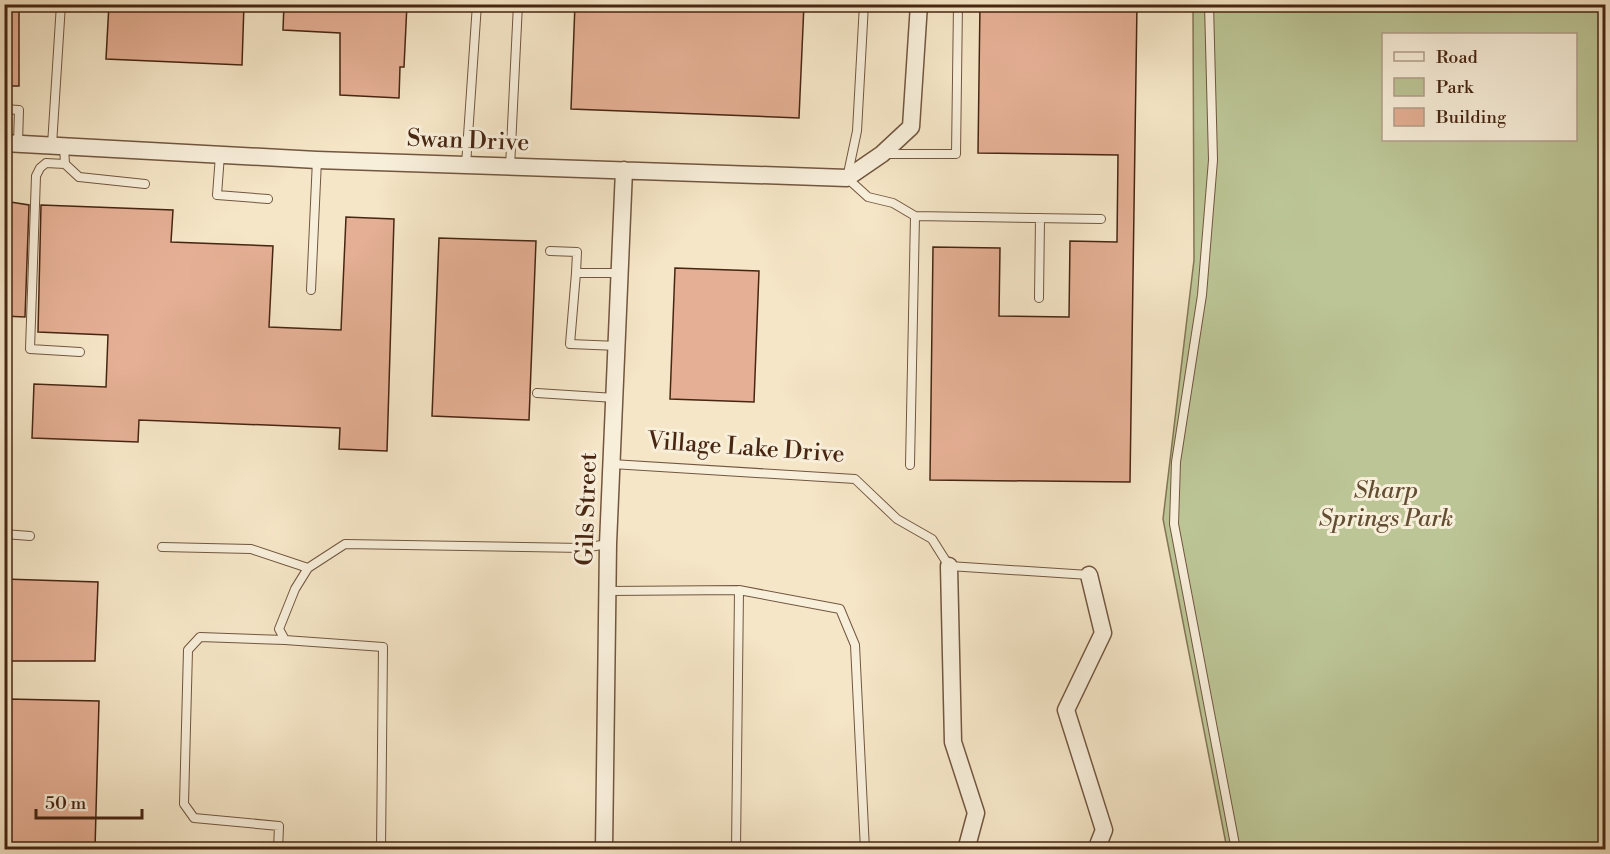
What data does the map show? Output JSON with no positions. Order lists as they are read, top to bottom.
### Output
{
  "streets": {
    "street": ["Swan Drive", "Village Lake Drive", "Gils Street"]
  },
  "crossings": [
    ["Swan Drive", "Gils Street"],
    ["Village Lake Drive", "Gils Street"]
  ],
  "parks": ["Sharp Springs Park"],
  "legend": ["Road", "Park", "Building"],
  "scale_bar": "50 m"
}
